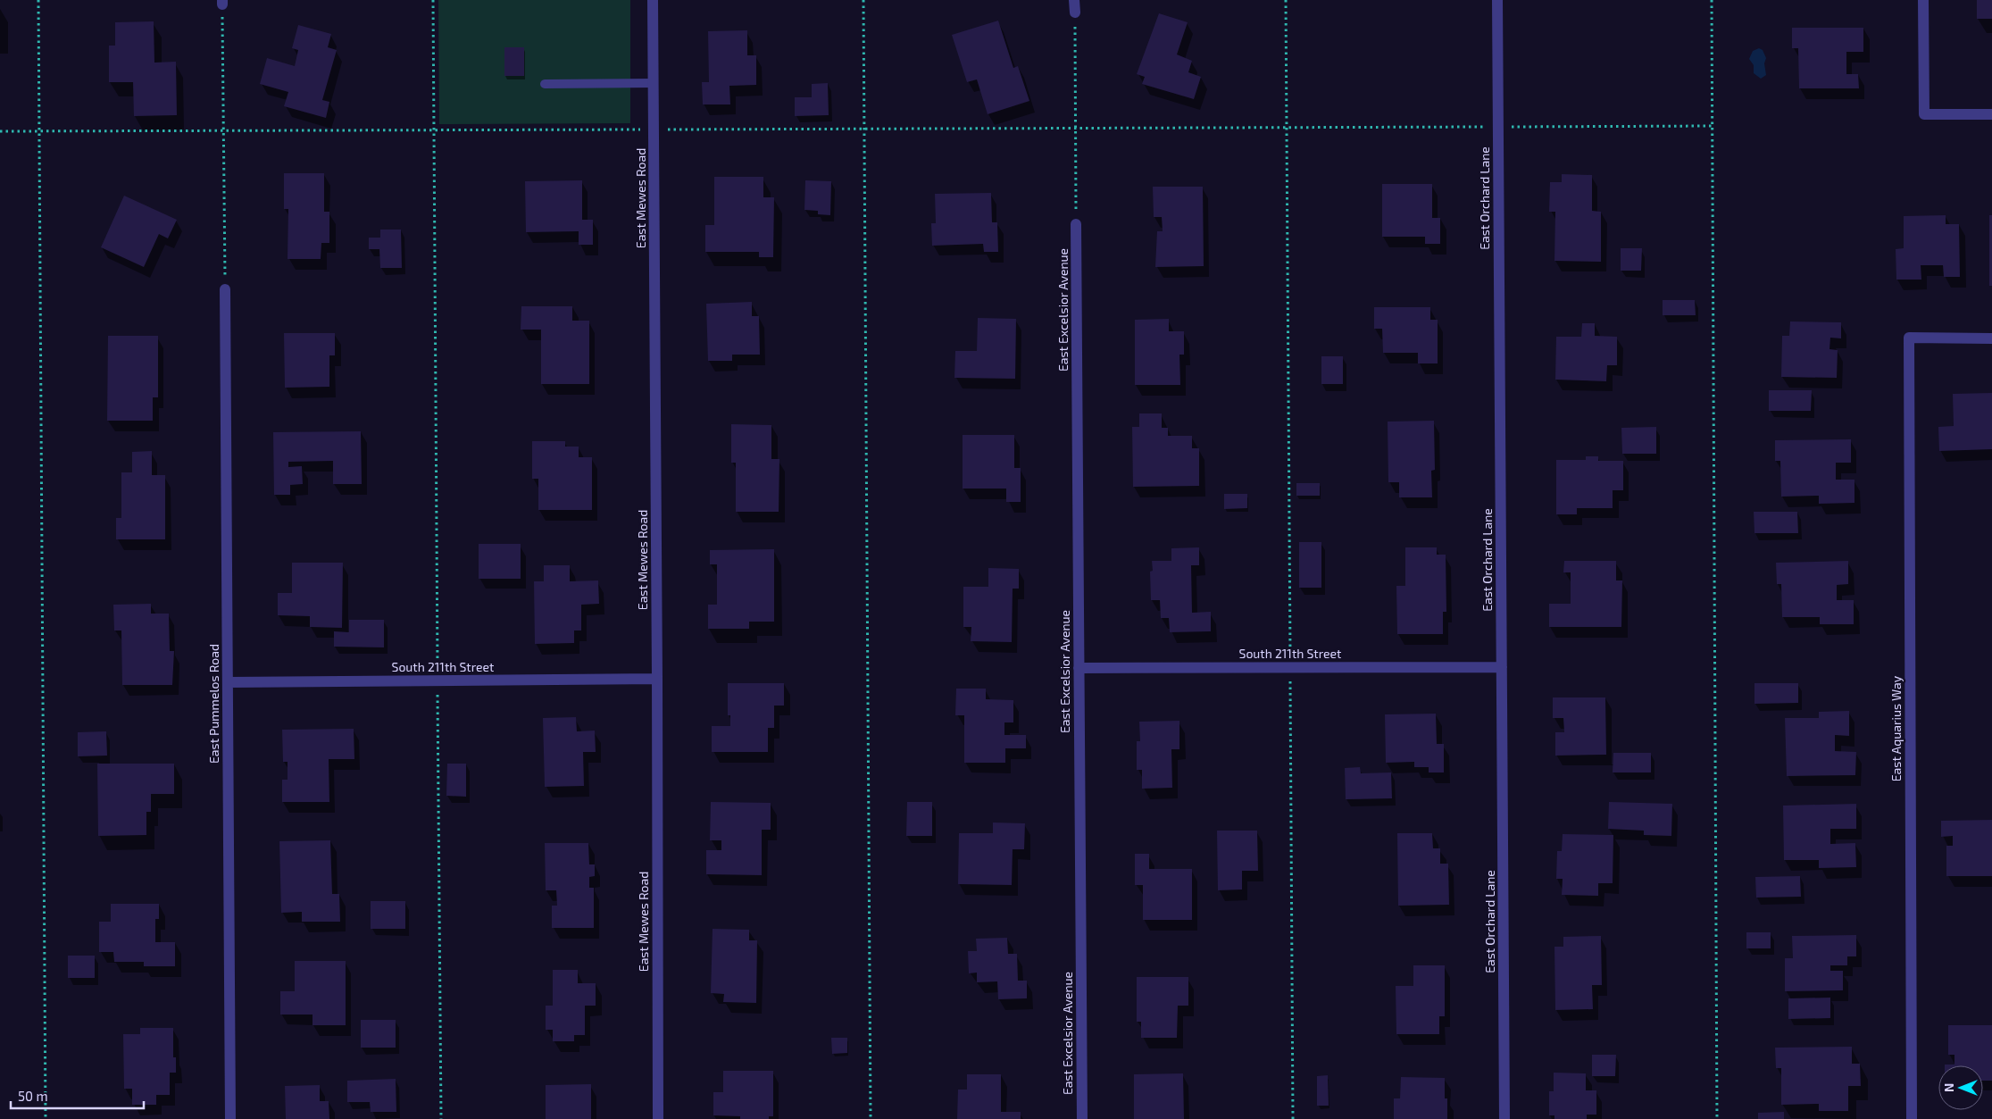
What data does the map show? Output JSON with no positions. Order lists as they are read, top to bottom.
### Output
{
  "streets": {
    "street": [
      "East Mewes Road",
      "East Orchard Lane",
      "East Excelsior Avenue",
      "South 211th Street",
      "East Pummelos Road",
      "East Aquarius Way"
    ]
  },
  "crossings": [
    ["East Mewes Road", "South 211th Street"],
    ["East Orchard Lane", "South 211th Street"],
    ["East Excelsior Avenue", "South 211th Street"],
    ["South 211th Street", "East Pummelos Road"]
  ],
  "scale_bar": "50 m",
  "north": "left"
}
